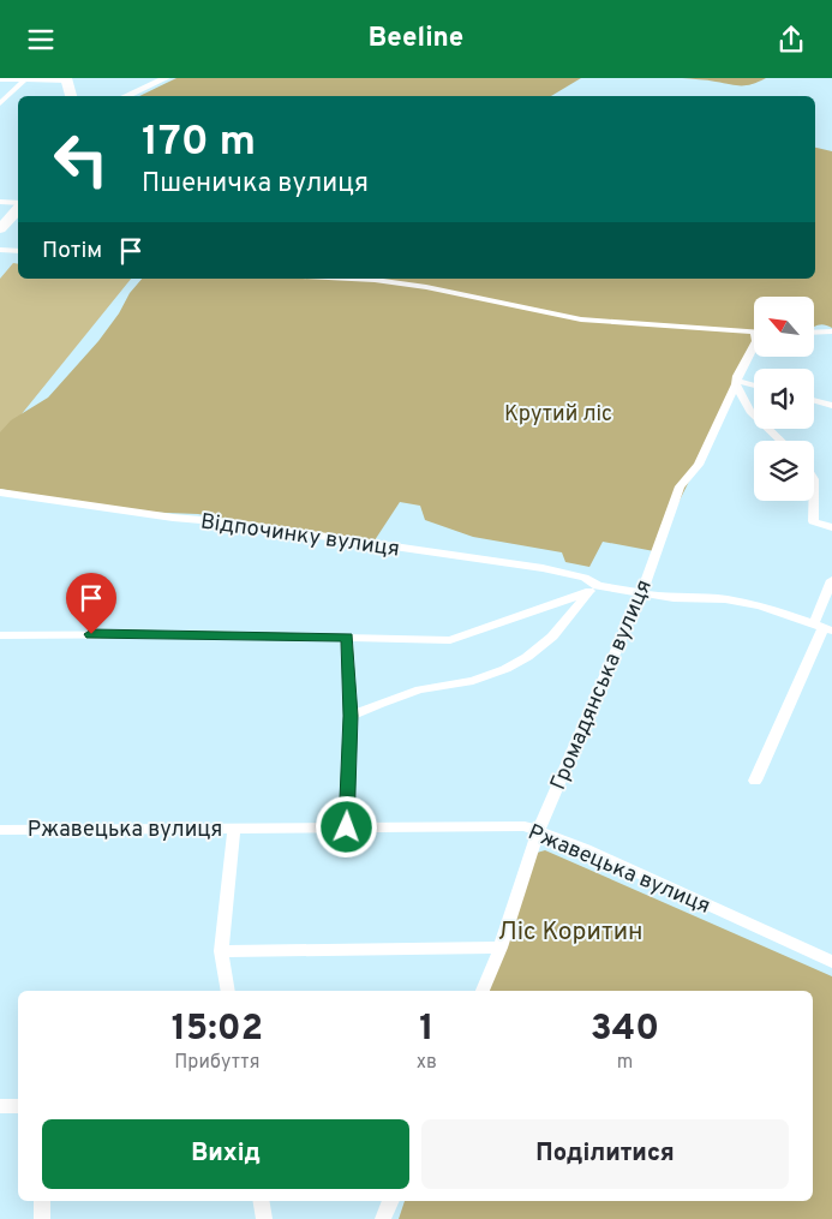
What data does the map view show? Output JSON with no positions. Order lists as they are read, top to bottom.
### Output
{
  "streets": {
    "street": ["Відпочинку вулиця", "Громадянська вулиця", "Ржавецька вулиця"]
  },
  "crossings": [
    ["Громадянська вулиця", "Ржавецька вулиця"]
  ],
  "parks": ["Крутий ліс", "Ліс Коритин"],
  "north": "top left",
  "page": {
    "header": "Beeline",
    "turn": ["170 m", "Пшеничка вулиця"],
    "then": "Потім",
    "eta": [
      "15:02",
      "Прибуття",
      "1",
      "хв",
      "340",
      "m"
    ],
    "buttons": ["Вихід", "Поділитися"]
  }
}
